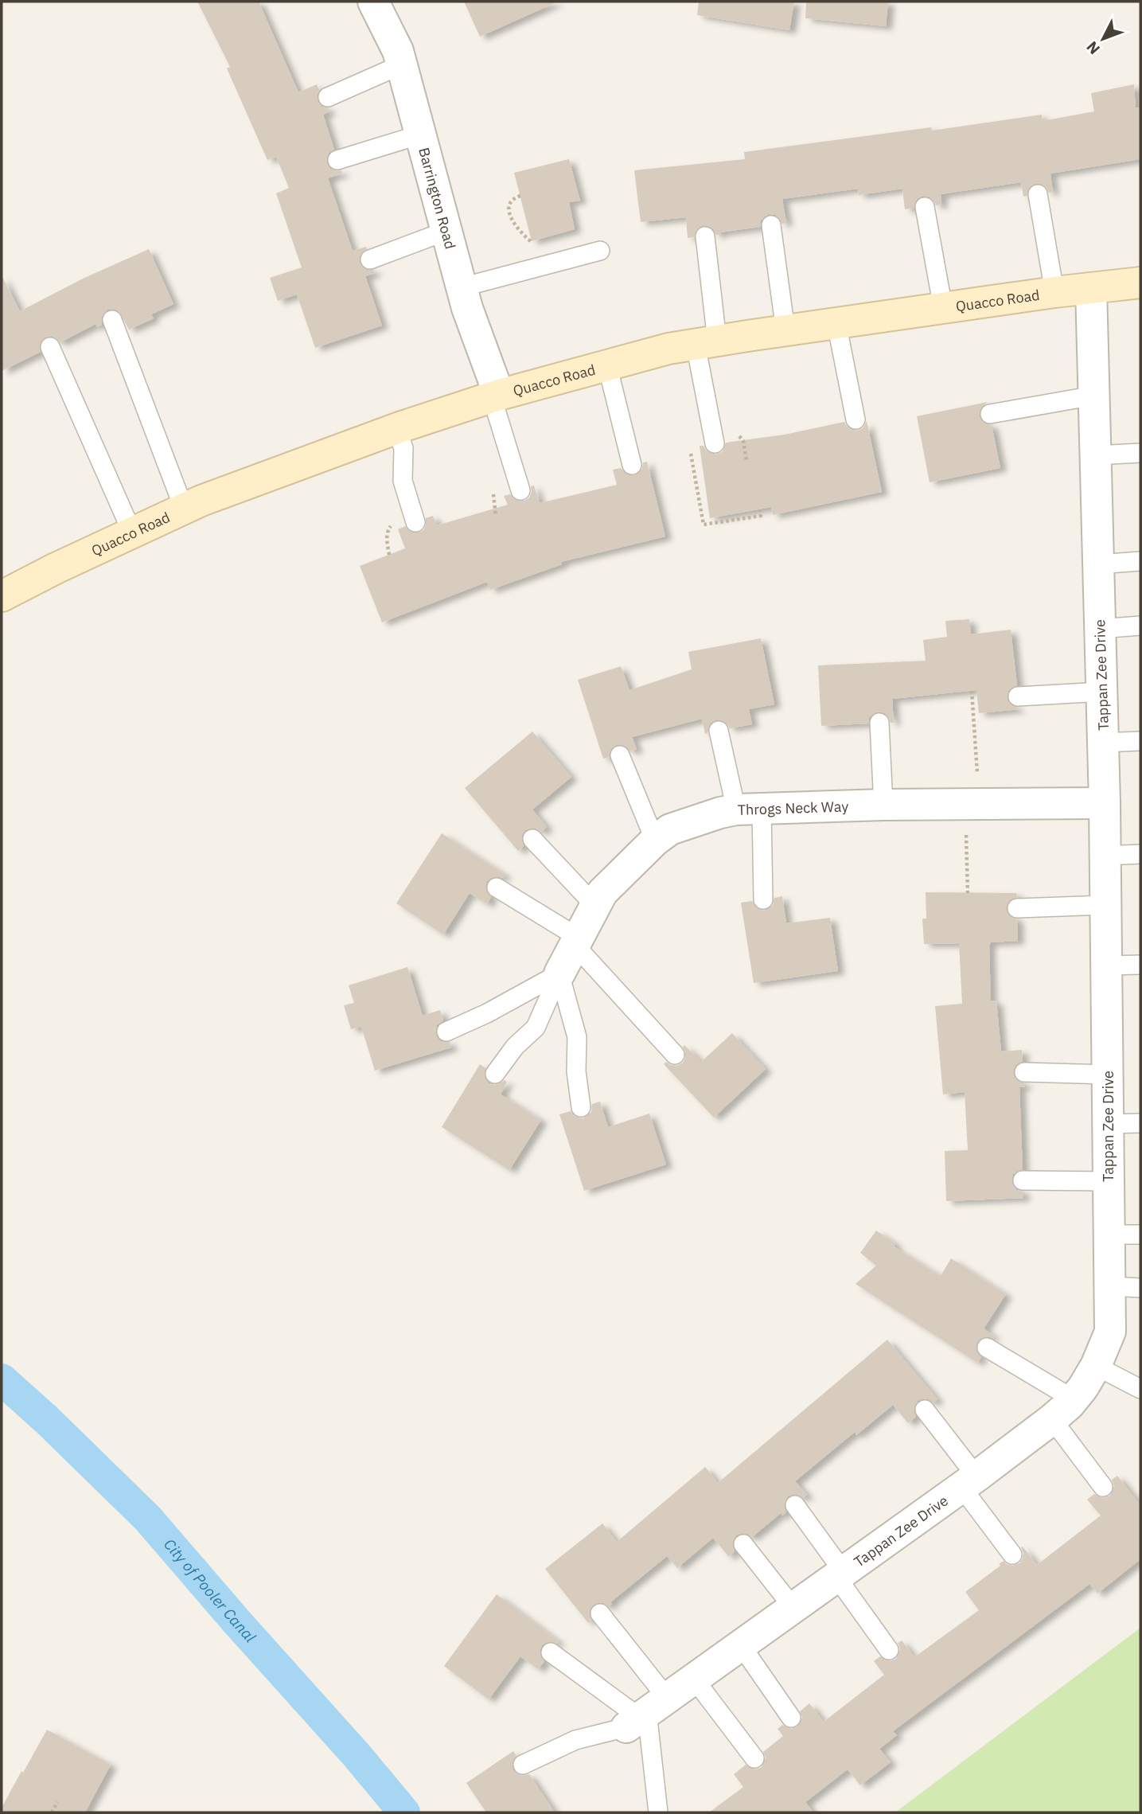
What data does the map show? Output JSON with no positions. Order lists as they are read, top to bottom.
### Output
{
  "streets": {
    "street": [
      "Barrington Road",
      "Quacco Road",
      "Tappan Zee Drive",
      "Throgs Neck Way"
    ]
  },
  "crossings": [
    ["Barrington Road", "Quacco Road"],
    ["Quacco Road", "Tappan Zee Drive"],
    ["Tappan Zee Drive", "Throgs Neck Way"]
  ],
  "water": ["City of Pooler Canal"],
  "north": "bottom left"
}
